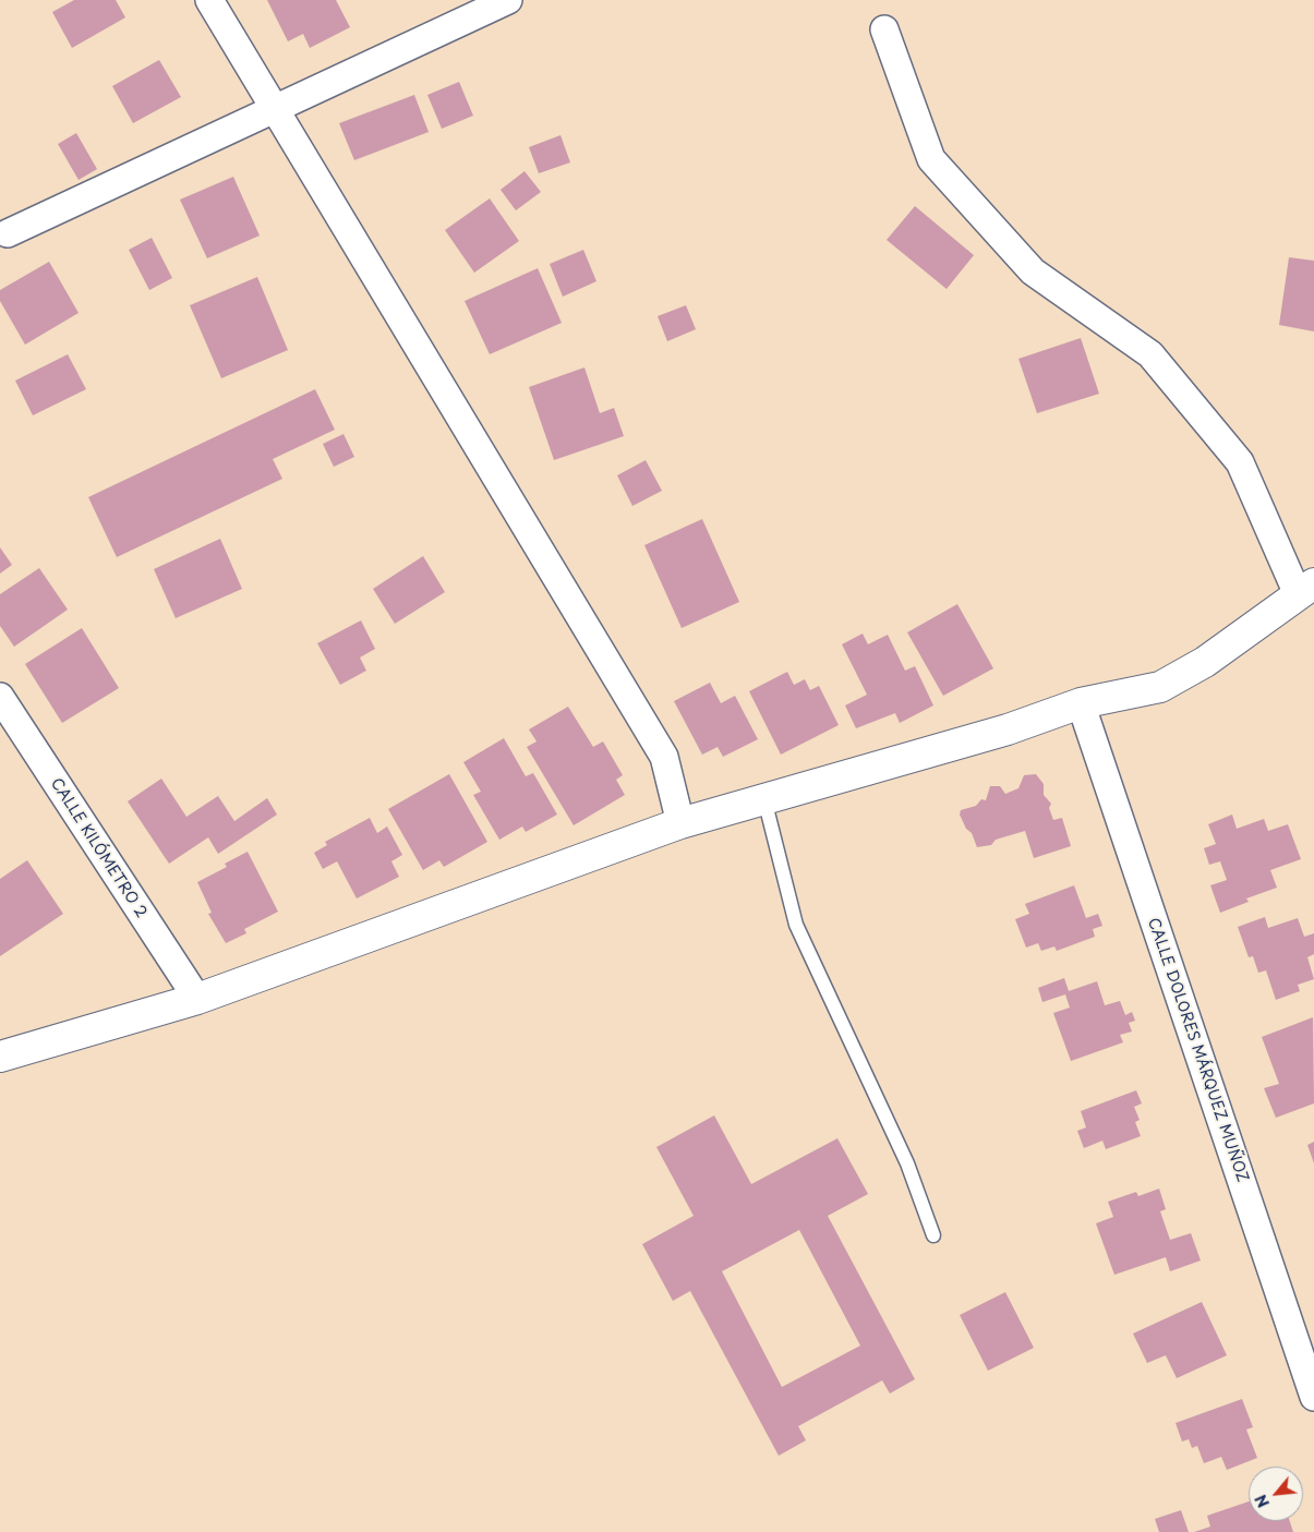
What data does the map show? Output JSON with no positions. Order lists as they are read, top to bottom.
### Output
{
  "streets": {
    "street": ["CALLE KILÓMETRO 2", "CALLE DOLORES MÁRQUEZ MUÑOZ"]
  },
  "north": "bottom left"
}
